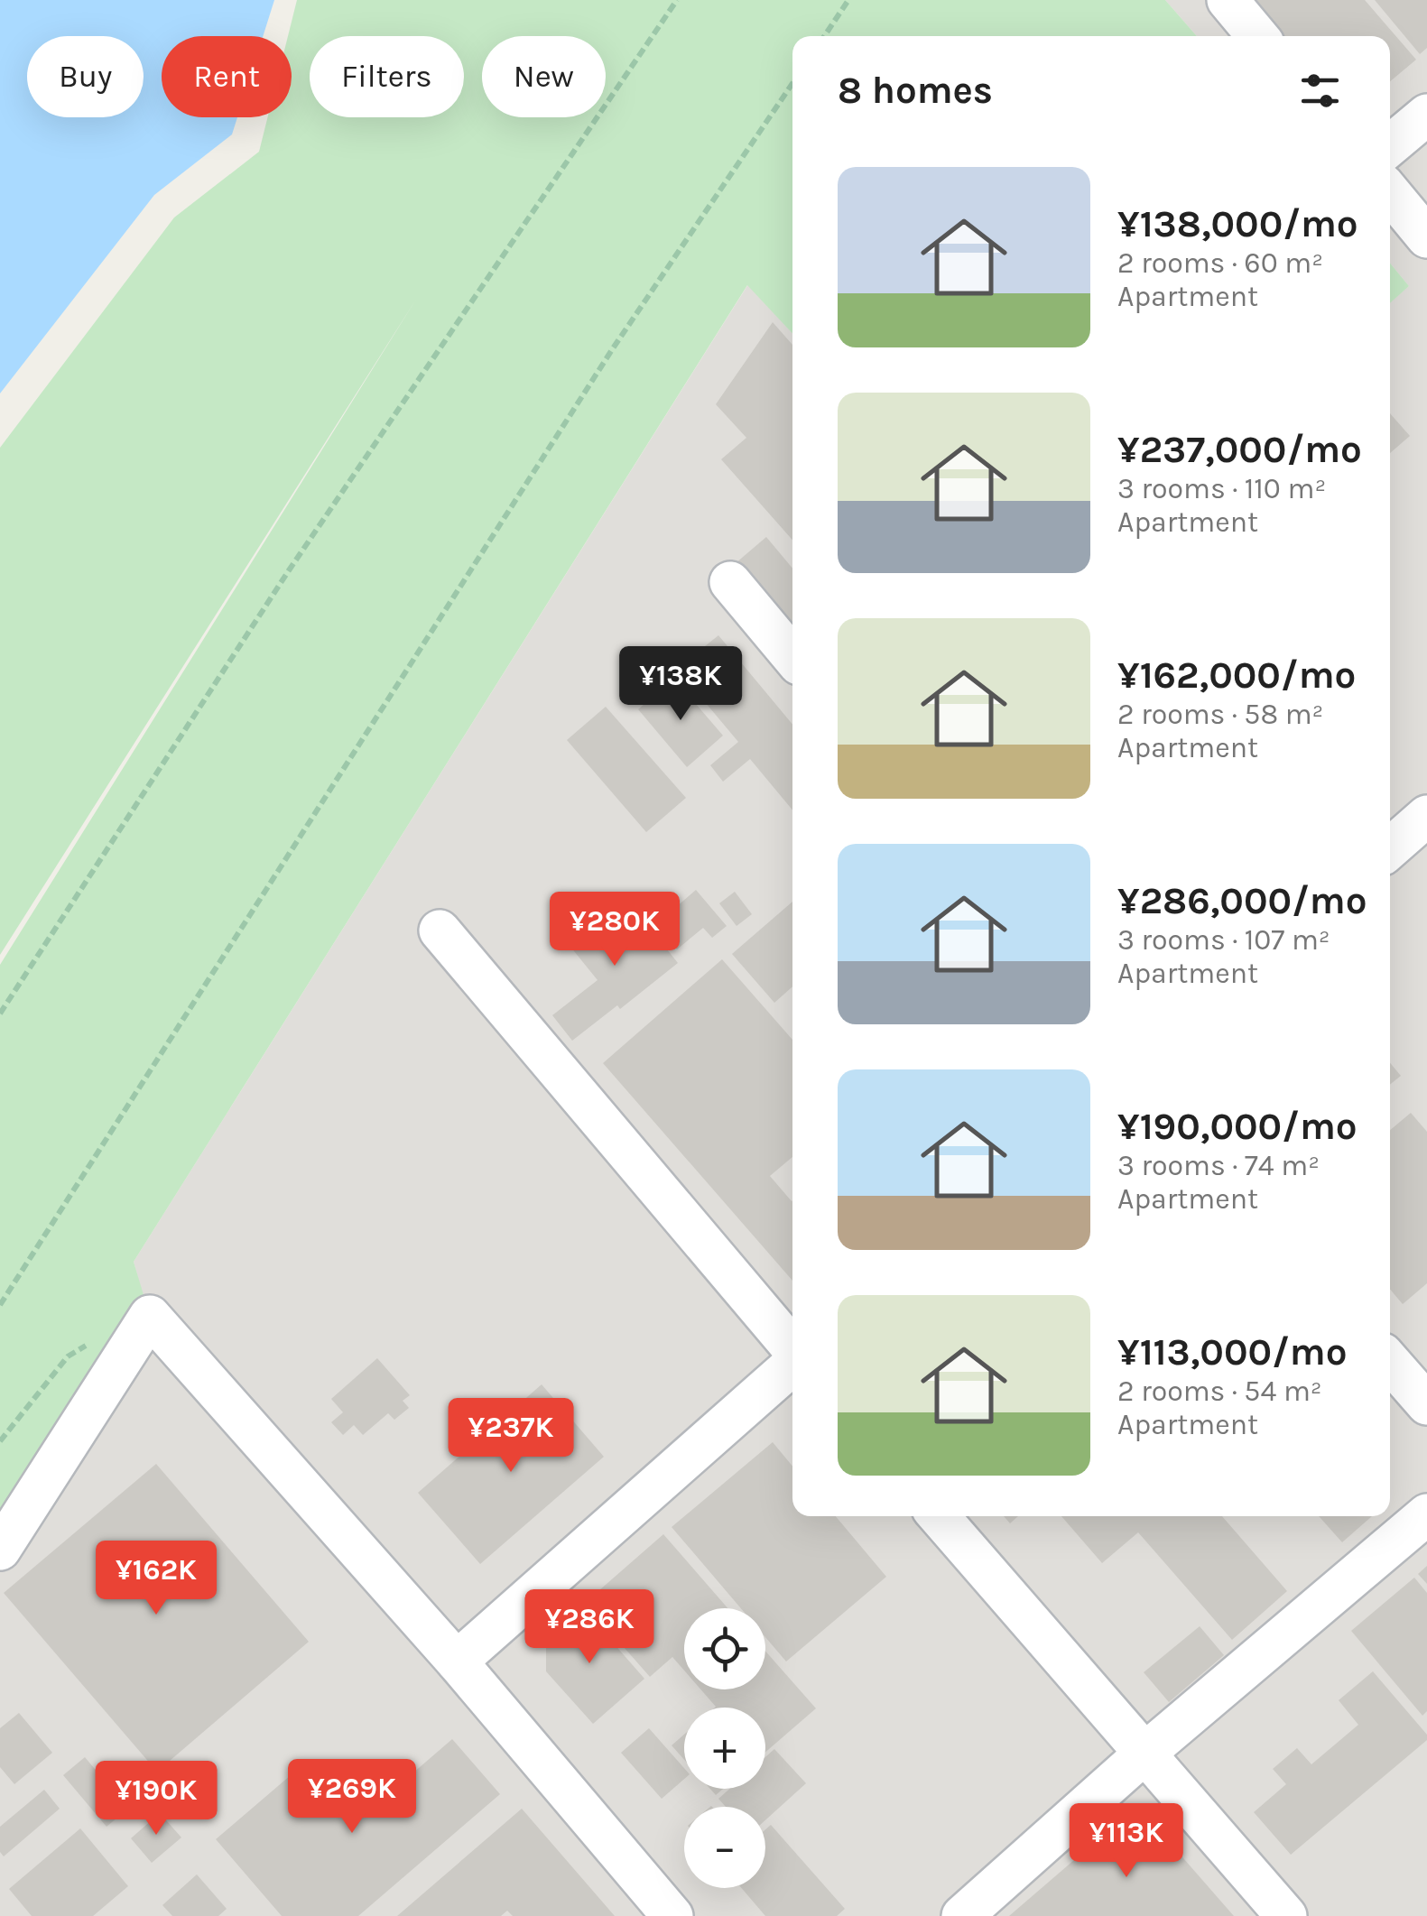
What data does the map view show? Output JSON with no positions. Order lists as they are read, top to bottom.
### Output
{
  "page": {
    "chip": [
      "Buy",
      "Rent",
      "Filters",
      "New"
    ],
    "heading": "8 homes",
    "list": [
      {
        "name": "¥138,000/mo",
        "note": "2 rooms · 60 m² · Apartment"
      },
      {
        "name": "¥237,000/mo",
        "note": "3 rooms · 110 m² · Apartment"
      },
      {
        "name": "¥162,000/mo",
        "note": "2 rooms · 58 m² · Apartment"
      },
      {
        "name": "¥286,000/mo",
        "note": "3 rooms · 107 m² · Apartment"
      },
      {
        "name": "¥190,000/mo",
        "note": "3 rooms · 74 m² · Apartment"
      },
      {
        "name": "¥113,000/mo",
        "note": "2 rooms · 54 m² · Apartment"
      }
    ],
    "price": [
      "¥138K",
      "¥280K",
      "¥237K",
      "¥162K",
      "¥286K",
      "¥269K",
      "¥190K",
      "¥113K"
    ],
    "map_buttons": ["+", "−"]
  }
}
